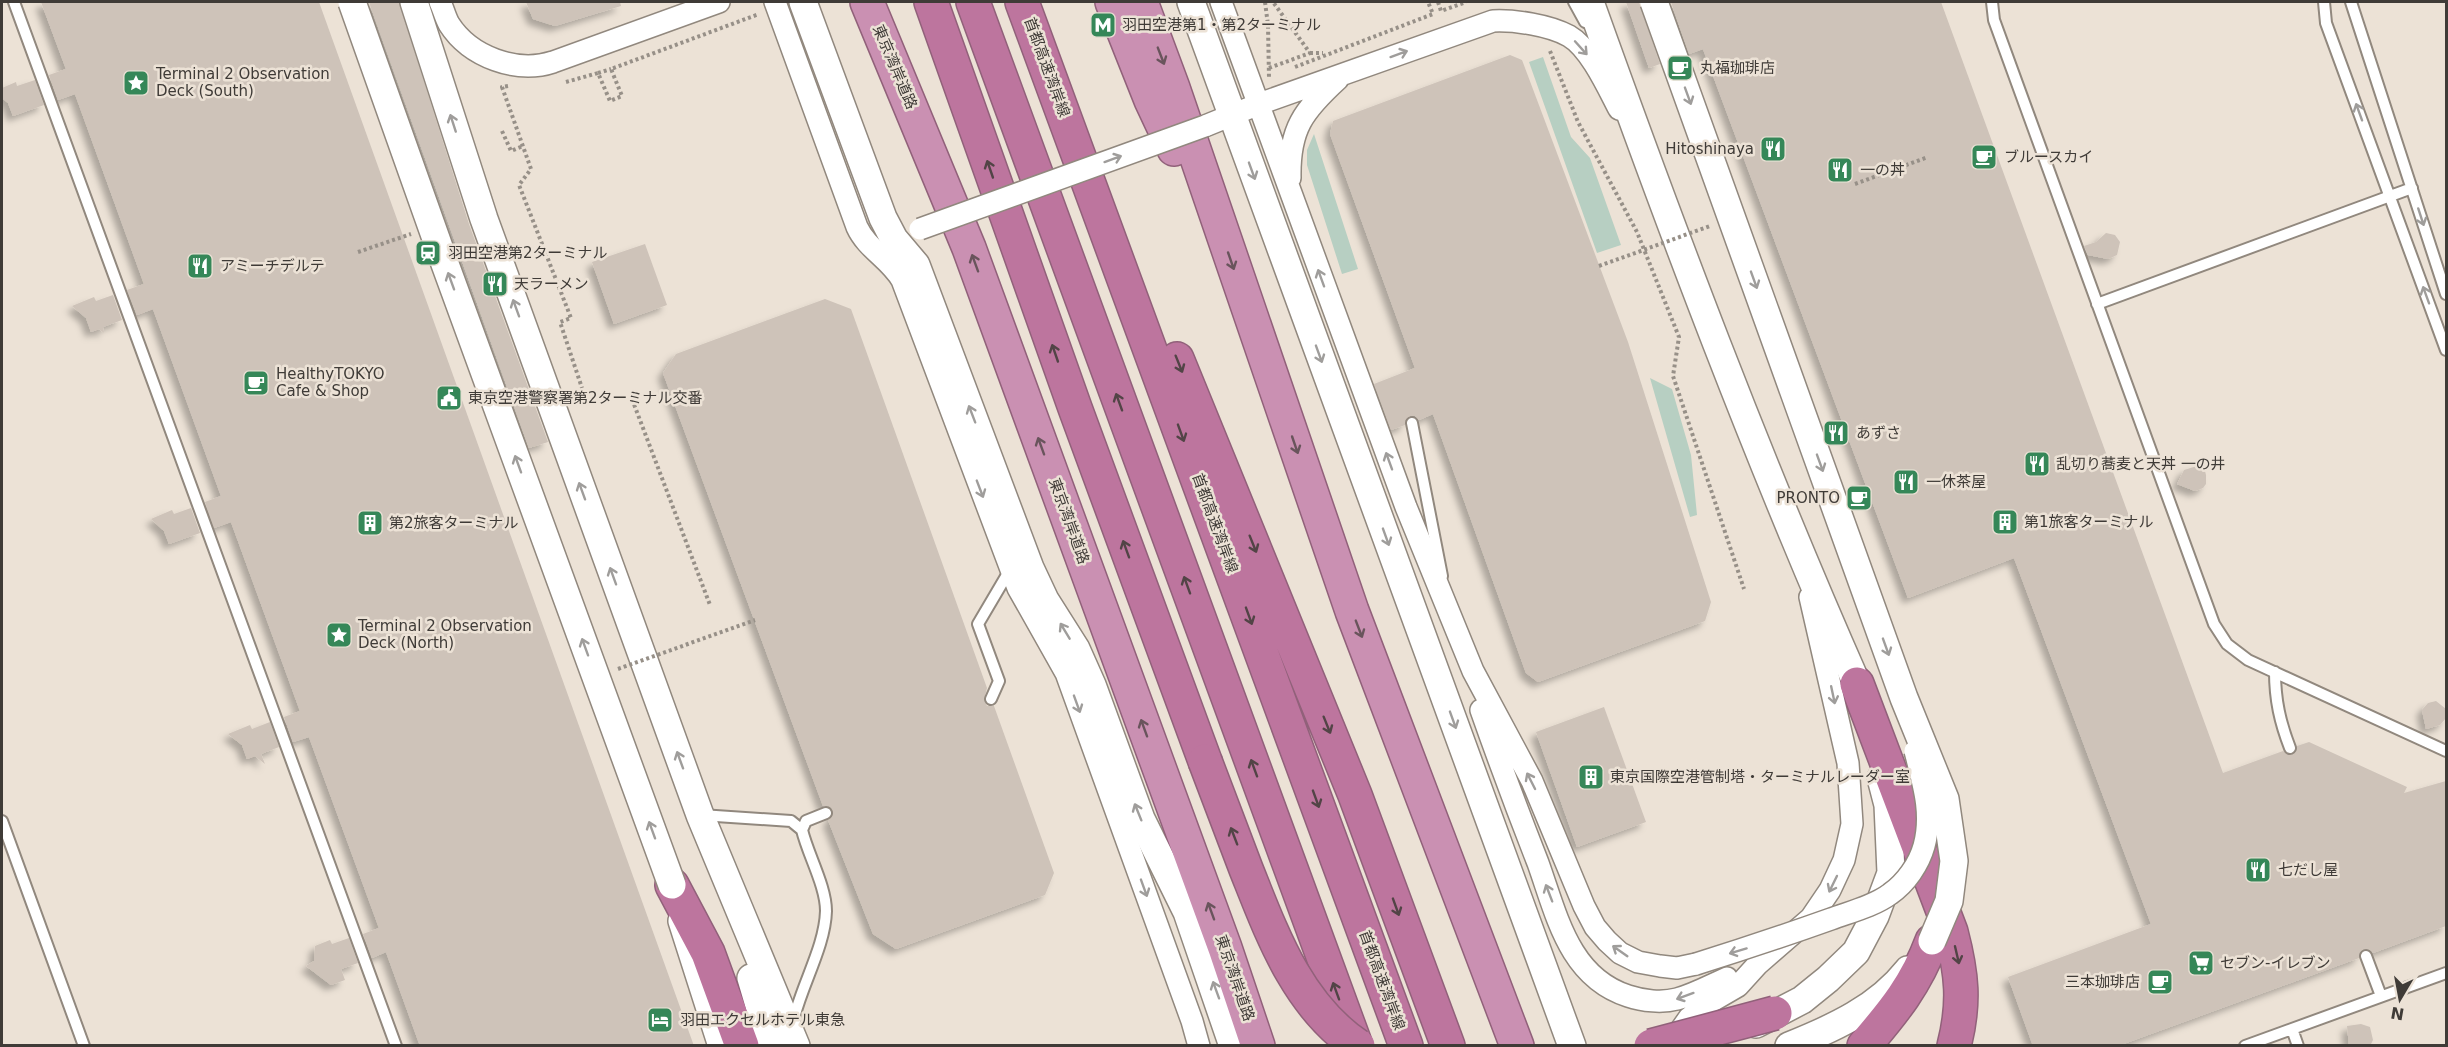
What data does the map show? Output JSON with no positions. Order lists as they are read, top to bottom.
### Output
{
  "streets": {
    "highway": ["東京湾岸道路", "首都高速湾岸線"]
  },
  "places": {
    "metro station": ["羽田空港第1・第2ターミナル"],
    "cafe": [
      "丸福珈琲店",
      "ブルースカイ",
      "HealthyTOKYO Cafe & Shop",
      "PRONTO",
      "三本珈琲店"
    ],
    "place": ["Terminal 2 Observation Deck (South)", "Terminal 2 Observation Deck (North)"],
    "restaurant": [
      "Hitoshinaya",
      "一の丼",
      "アミーチデルテ",
      "天ラーメン",
      "あずさ",
      "乱切り蕎麦と天丼 一の井",
      "一休茶屋",
      "七だし屋"
    ],
    "station": ["羽田空港第2ターミナル"],
    "public building": ["東京空港警察署第2ターミナル交番"],
    "building": ["第1旅客ターミナル", "第2旅客ターミナル", "東京国際空港管制塔・ターミナルレーダー室"],
    "supermarket": ["セブン-イレブン"],
    "hotel": ["羽田エクセルホテル東急"]
  },
  "north": "bottom"
}
